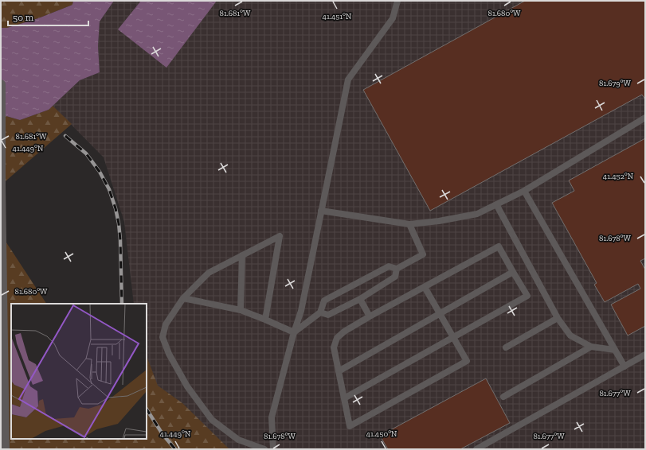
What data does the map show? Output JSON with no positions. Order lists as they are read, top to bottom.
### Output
{
  "scale_bar": "50 m",
  "coordinates": [
    "81.681°W",
    "81.680°W",
    "41.451°N",
    "81.679°W",
    "41.449°N",
    "41.452°N",
    "81.678°W",
    "81.677°W",
    "41.450°N"
  ]
}
